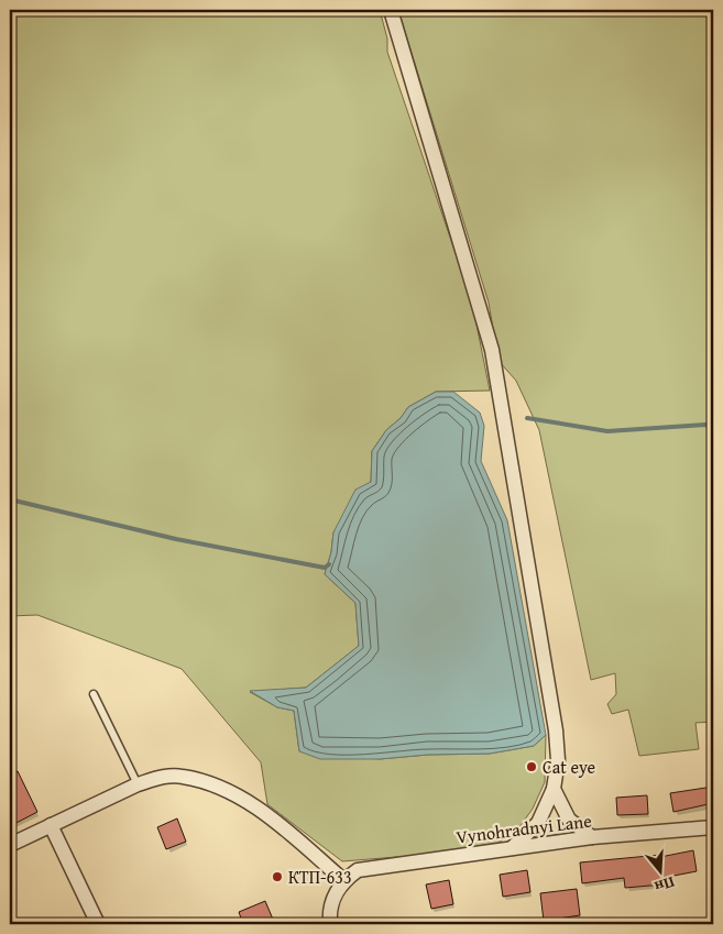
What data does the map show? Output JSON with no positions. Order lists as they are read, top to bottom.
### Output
{
  "streets": {
    "street": ["Vynohradnyi Lane"]
  },
  "places": ["Cat eye", "КТП-633"],
  "north": "bottom"
}
